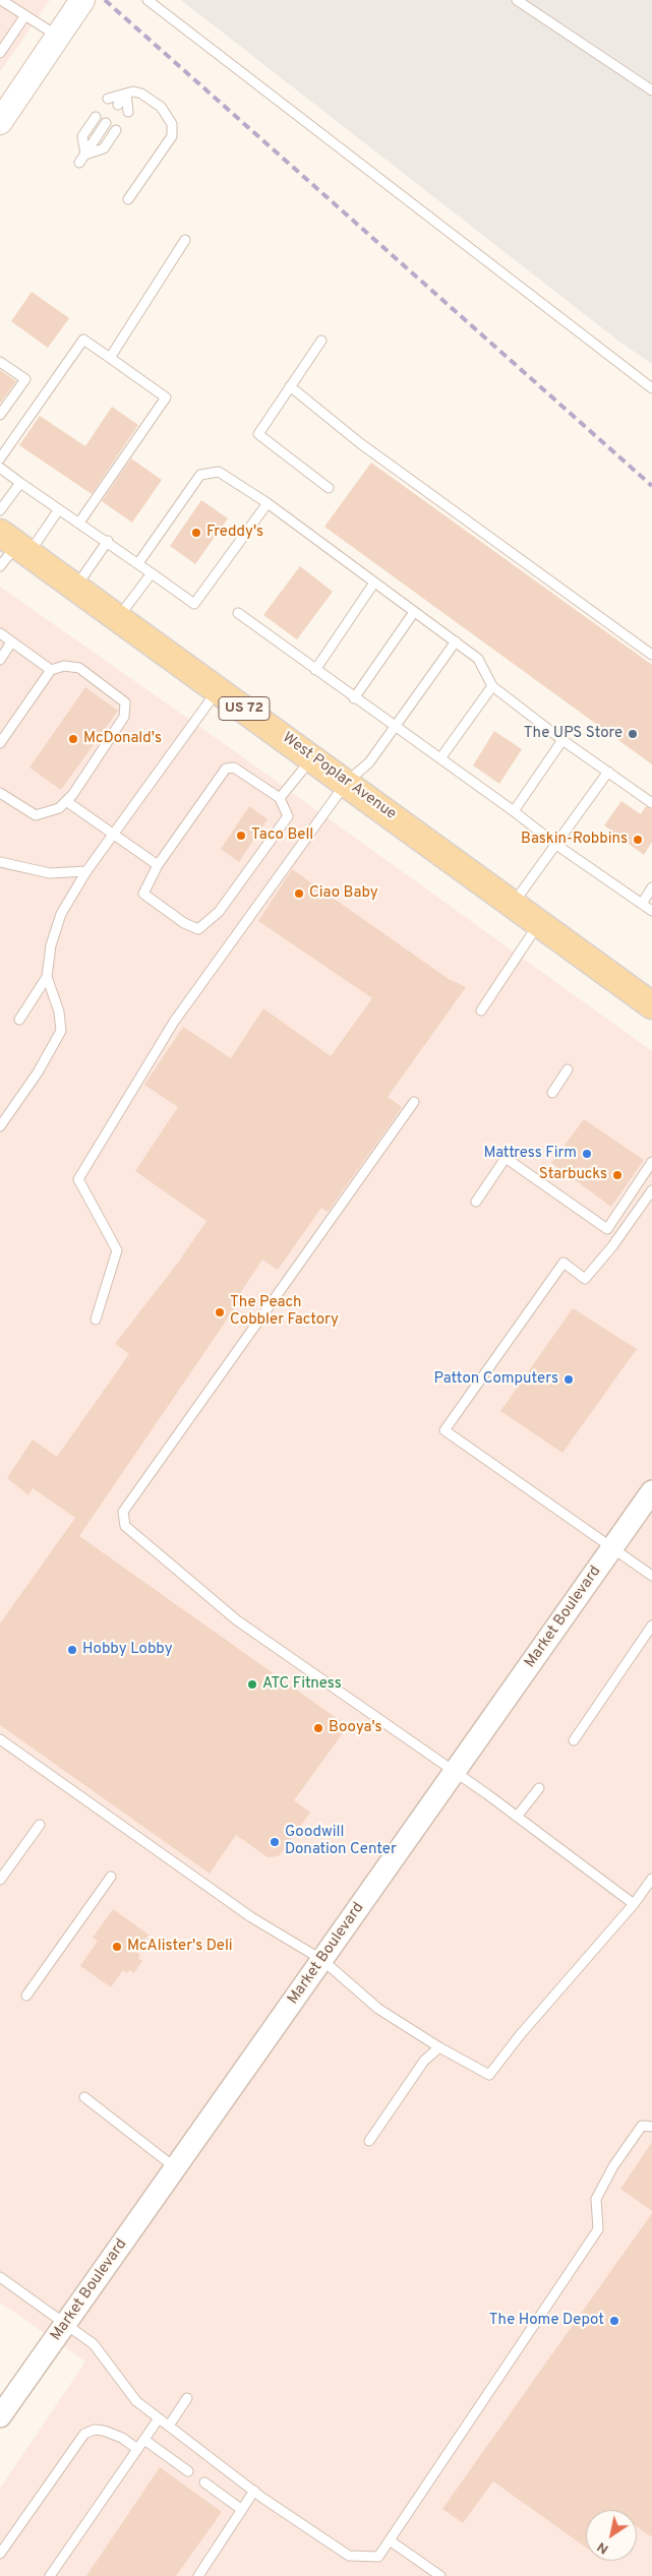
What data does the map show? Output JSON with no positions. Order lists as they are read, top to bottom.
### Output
{
  "streets": {
    "main road": ["US 72", "West Poplar Avenue"],
    "street": ["Market Boulevard"]
  },
  "places": [
    "Freddy's",
    "The UPS Store",
    "McDonald's",
    "Taco Bell",
    "Baskin-Robbins",
    "Ciao Baby",
    "Mattress Firm",
    "Starbucks",
    "The Peach Cobbler Factory",
    "Patton Computers",
    "Hobby Lobby",
    "ATC Fitness",
    "Booya's",
    "Goodwill Donation Center",
    "McAlister's Deli",
    "The Home Depot"
  ],
  "north": "bottom left"
}
